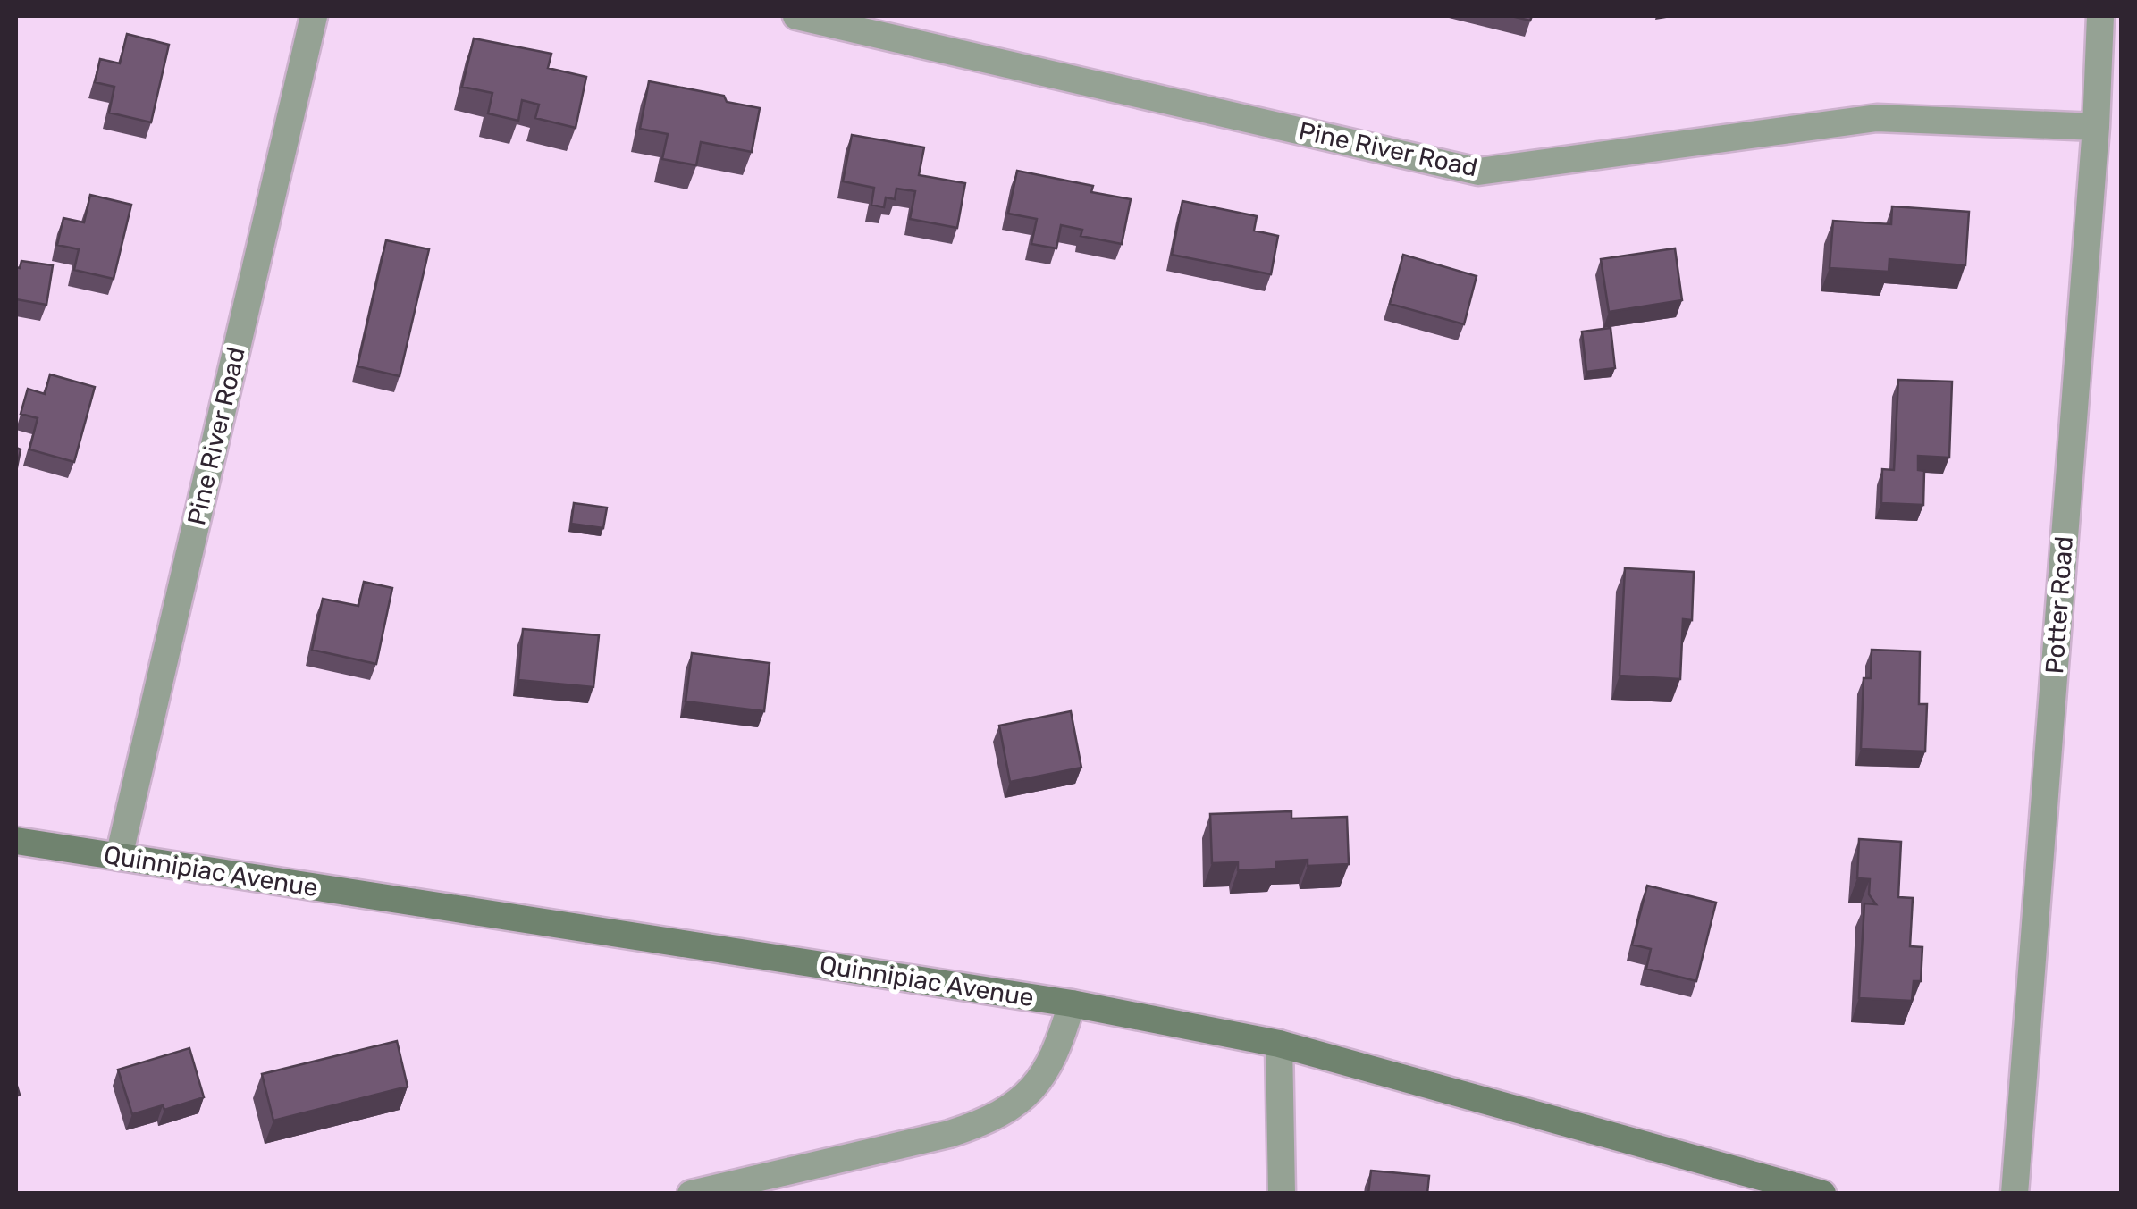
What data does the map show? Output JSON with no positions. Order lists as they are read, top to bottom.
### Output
{
  "streets": {
    "main road": ["Quinnipiac Avenue"],
    "street": ["Pine River Road", "Potter Road"]
  },
  "crossings": [
    ["Pine River Road", "Potter Road"],
    ["Pine River Road", "Quinnipiac Avenue"]
  ]
}
